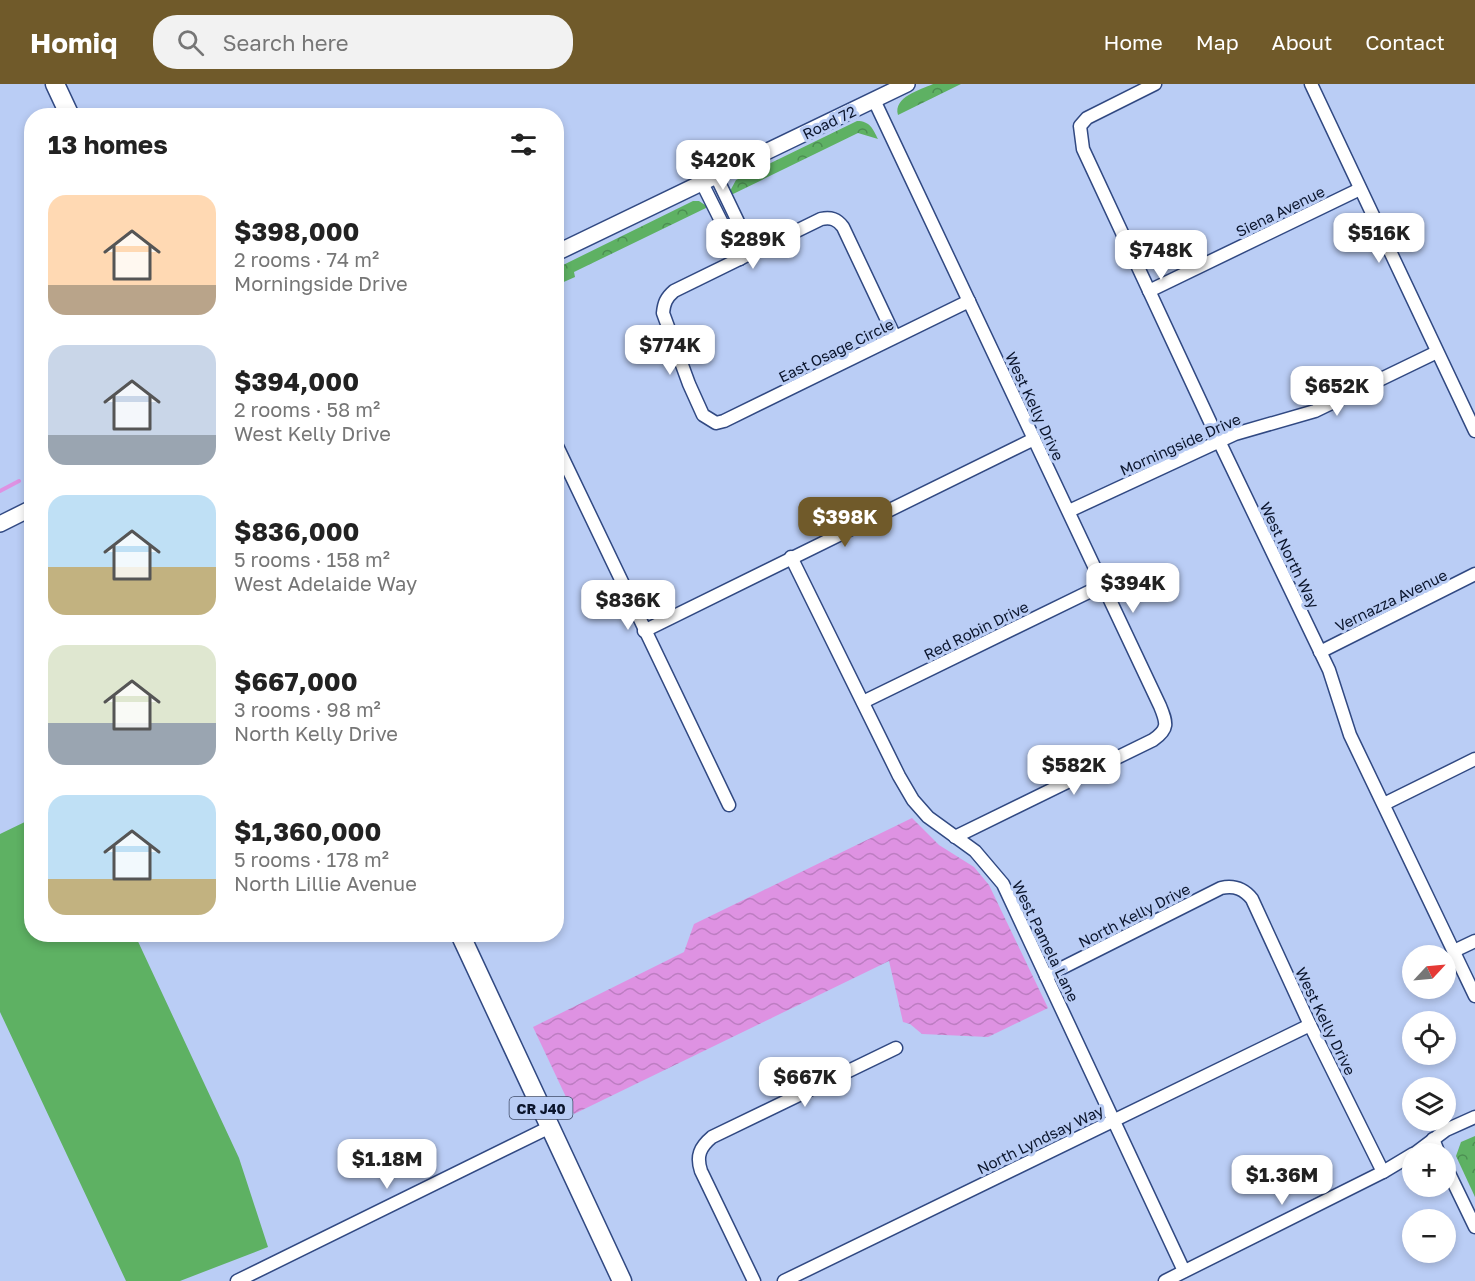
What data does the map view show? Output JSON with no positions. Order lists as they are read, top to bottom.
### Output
{
  "streets": {
    "main road": ["CR J40"],
    "street": [
      "Road 72",
      "Siena Avenue",
      "East Osage Circle",
      "West Kelly Drive",
      "Morningside Drive",
      "West North Way",
      "Vernazza Avenue",
      "Red Robin Drive",
      "North Kelly Drive",
      "West Pamela Lane",
      "North Lyndsay Way"
    ]
  },
  "crossings": [
    ["Road 72", "West Kelly Drive"],
    ["Siena Avenue", "West North Way"],
    ["East Osage Circle", "West Kelly Drive"],
    ["West Kelly Drive", "Morningside Drive"],
    ["West Kelly Drive", "Red Robin Drive"],
    ["West Kelly Drive", "North Kelly Drive"],
    ["West Kelly Drive", "West Pamela Lane"],
    ["West Kelly Drive", "North Lyndsay Way"],
    ["Morningside Drive", "West North Way"],
    ["West North Way", "Vernazza Avenue"],
    ["Red Robin Drive", "West Pamela Lane"],
    ["North Kelly Drive", "West Pamela Lane"],
    ["West Pamela Lane", "North Lyndsay Way"]
  ],
  "north": "top right",
  "page": {
    "header": "Homiq",
    "search": "Search here",
    "nav": [
      "Home",
      "Map",
      "About",
      "Contact"
    ],
    "heading": "13 homes",
    "price": [
      "$420K",
      "$516K",
      "$289K",
      "$748K",
      "$774K",
      "$652K",
      "$398K",
      "$394K",
      "$836K",
      "$582K",
      "$667K",
      "$1.18M",
      "$1.36M"
    ],
    "list": [
      {
        "name": "$398,000",
        "note": "2 rooms · 74 m² · Morningside Drive"
      },
      {
        "name": "$394,000",
        "note": "2 rooms · 58 m² · West Kelly Drive"
      },
      {
        "name": "$836,000",
        "note": "5 rooms · 158 m² · West Adelaide Way"
      },
      {
        "name": "$667,000",
        "note": "3 rooms · 98 m² · North Kelly Drive"
      },
      {
        "name": "$1,360,000",
        "note": "5 rooms · 178 m² · North Lillie Avenue"
      }
    ],
    "map_buttons": ["+", "−"]
  }
}
